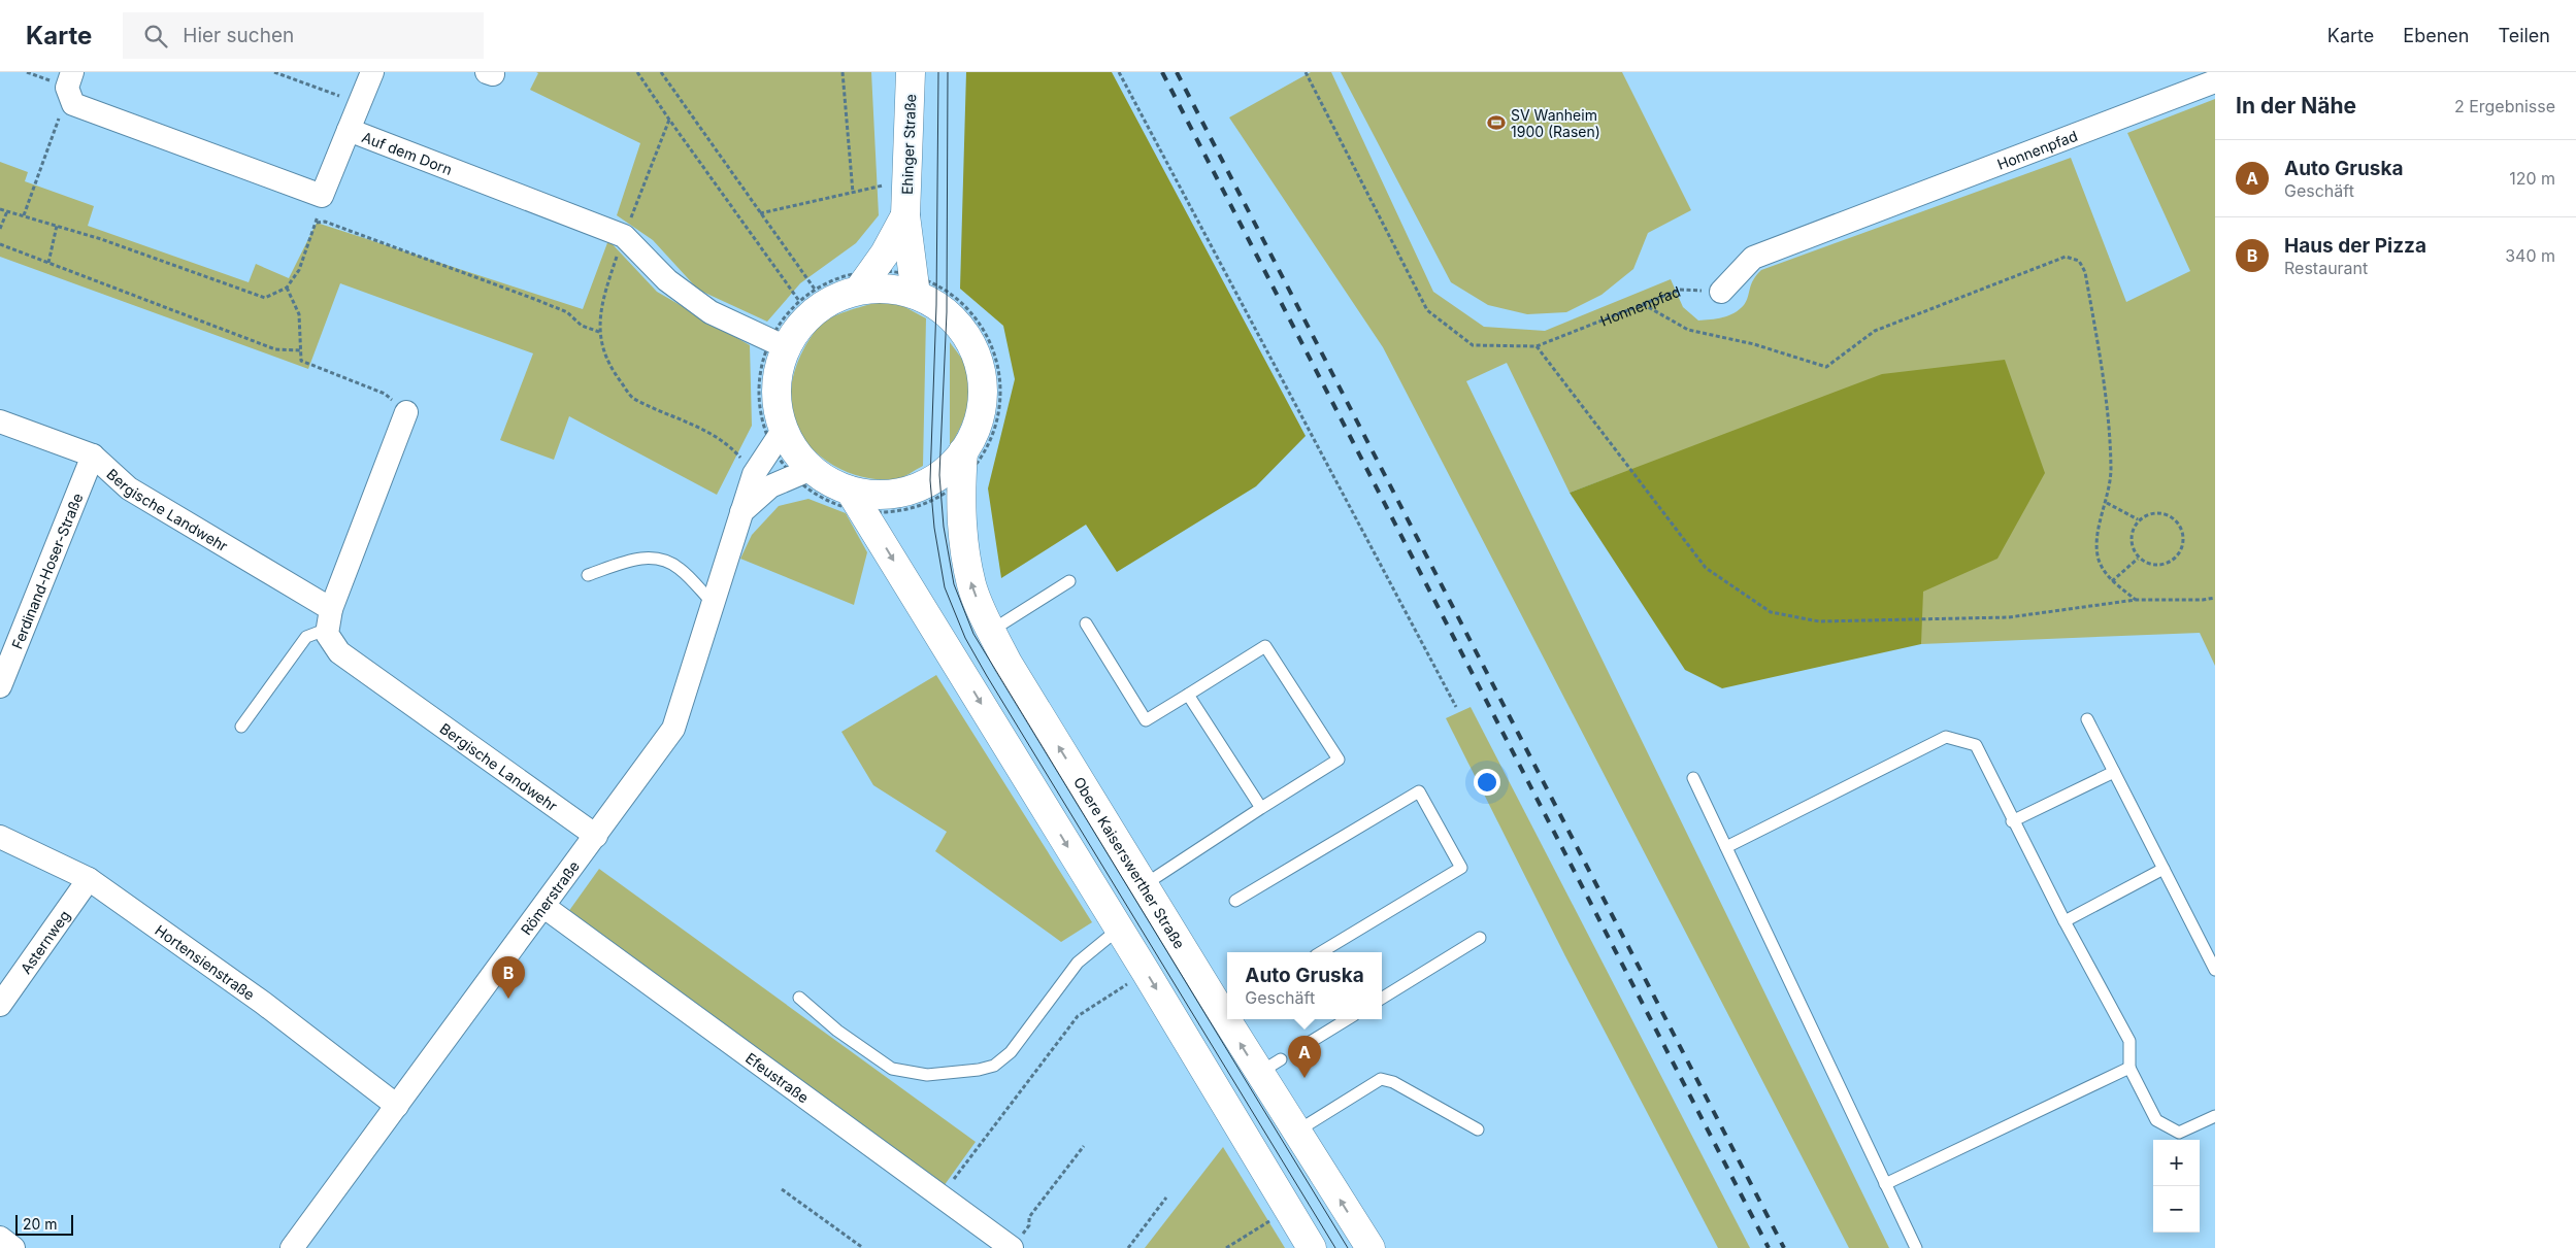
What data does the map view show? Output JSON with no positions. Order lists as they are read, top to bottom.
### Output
{
  "streets": {
    "street": [
      "Ehinger Straße",
      "Honnenpfad",
      "Auf dem Dorn",
      "Bergische Landwehr",
      "Ferdinand-Hoser-Straße",
      "Obere Kaiserswerther Straße",
      "Römerstraße",
      "Asternweg",
      "Hortensienstraße",
      "Efeustraße"
    ]
  },
  "crossings": [
    ["Bergische Landwehr", "Ferdinand-Hoser-Straße"],
    ["Bergische Landwehr", "Römerstraße"],
    ["Römerstraße", "Hortensienstraße"],
    ["Römerstraße", "Efeustraße"],
    ["Asternweg", "Hortensienstraße"]
  ],
  "places": {
    "sports": ["SV Wanheim 1900 (Rasen)"]
  },
  "scale_bar": "20 m",
  "page": {
    "header": "Karte",
    "search": "Hier suchen",
    "nav": ["Karte", "Ebenen", "Teilen"],
    "heading": ["In der Nähe", "2 Ergebnisse"],
    "list": [
      {
        "mark": "A",
        "name": "Auto Gruska",
        "note": "Geschäft",
        "value": "120 m"
      },
      {
        "mark": "B",
        "name": "Haus der Pizza",
        "note": "Restaurant",
        "value": "340 m"
      }
    ],
    "popup": ["Auto Gruska", "Geschäft"],
    "pins": ["B", "A"],
    "map_buttons": ["+", "−"],
    "scale": "20 m"
  }
}
